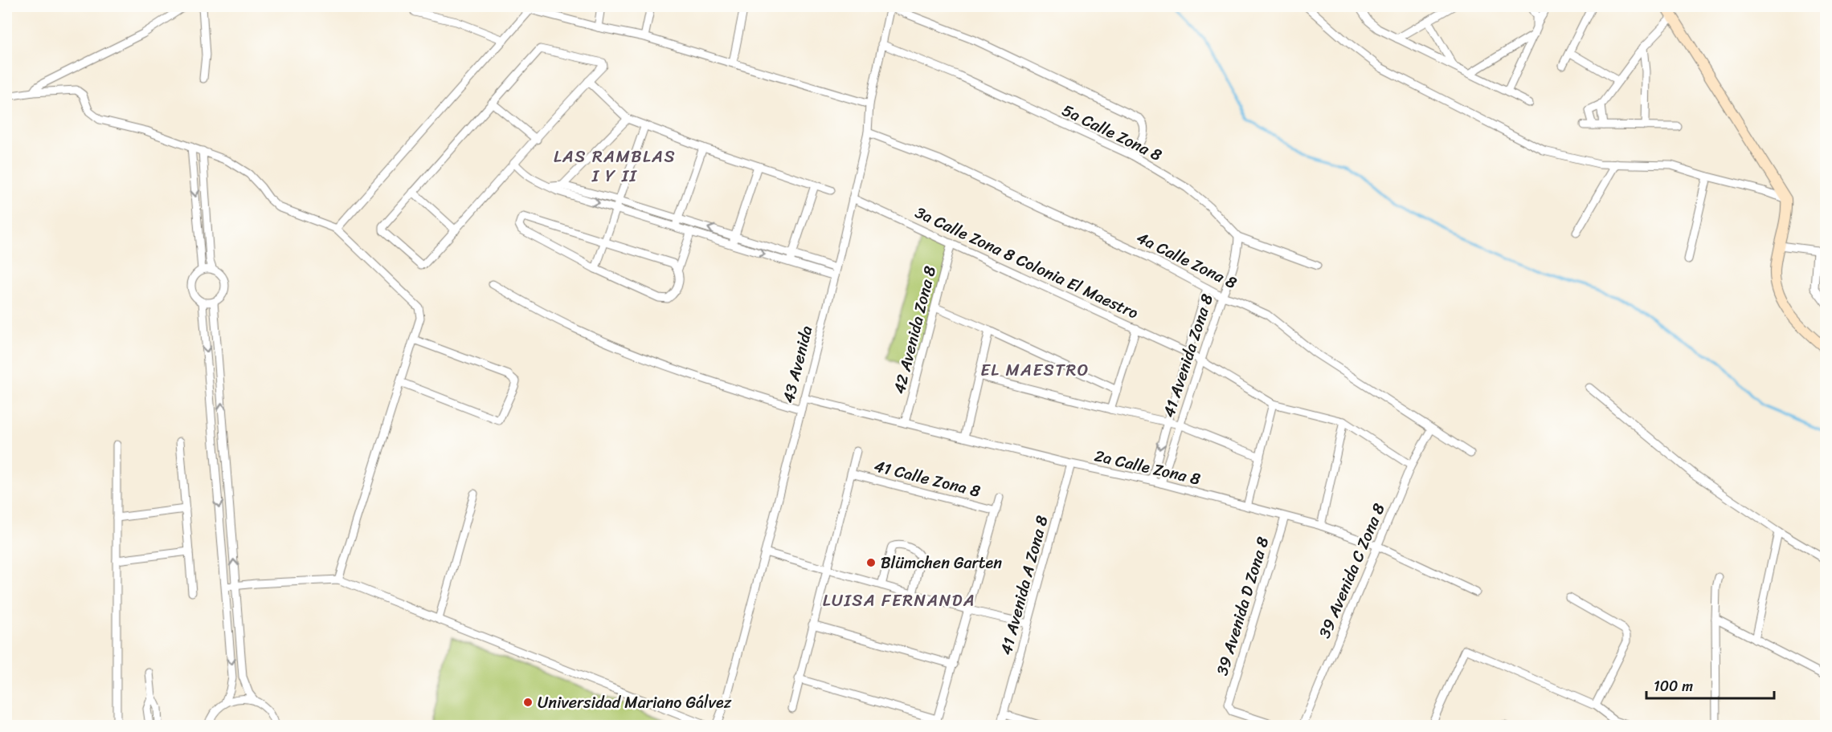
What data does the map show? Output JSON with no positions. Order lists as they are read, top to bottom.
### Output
{
  "streets": {
    "street": [
      "5a Calle Zona 8",
      "4a Calle Zona 8",
      "3a Calle Zona 8 Colonia El Maestro",
      "42 Avenida Zona 8",
      "41 Avenida Zona 8",
      "43 Avenida",
      "2a Calle Zona 8",
      "41 Calle Zona 8",
      "39 Avenida C Zona 8",
      "41 Avenida A Zona 8",
      "39 Avenida D Zona 8"
    ]
  },
  "crossings": [
    ["5a Calle Zona 8", "41 Avenida Zona 8"],
    ["5a Calle Zona 8", "43 Avenida"],
    ["4a Calle Zona 8", "41 Avenida Zona 8"],
    ["4a Calle Zona 8", "43 Avenida"],
    ["4a Calle Zona 8", "39 Avenida C Zona 8"],
    ["3a Calle Zona 8 Colonia El Maestro", "42 Avenida Zona 8"],
    ["3a Calle Zona 8 Colonia El Maestro", "41 Avenida Zona 8"],
    ["3a Calle Zona 8 Colonia El Maestro", "43 Avenida"],
    ["3a Calle Zona 8 Colonia El Maestro", "39 Avenida C Zona 8"],
    ["42 Avenida Zona 8", "2a Calle Zona 8"],
    ["41 Avenida Zona 8", "2a Calle Zona 8"],
    ["43 Avenida", "2a Calle Zona 8"],
    ["2a Calle Zona 8", "39 Avenida C Zona 8"],
    ["2a Calle Zona 8", "41 Avenida A Zona 8"],
    ["2a Calle Zona 8", "39 Avenida D Zona 8"]
  ],
  "districts": ["LAS RAMBLAS I Y II", "EL MAESTRO", "LUISA FERNANDA"],
  "places": ["Blümchen Garten", "Universidad Mariano Gálvez"],
  "scale_bar": "100 m"
}
